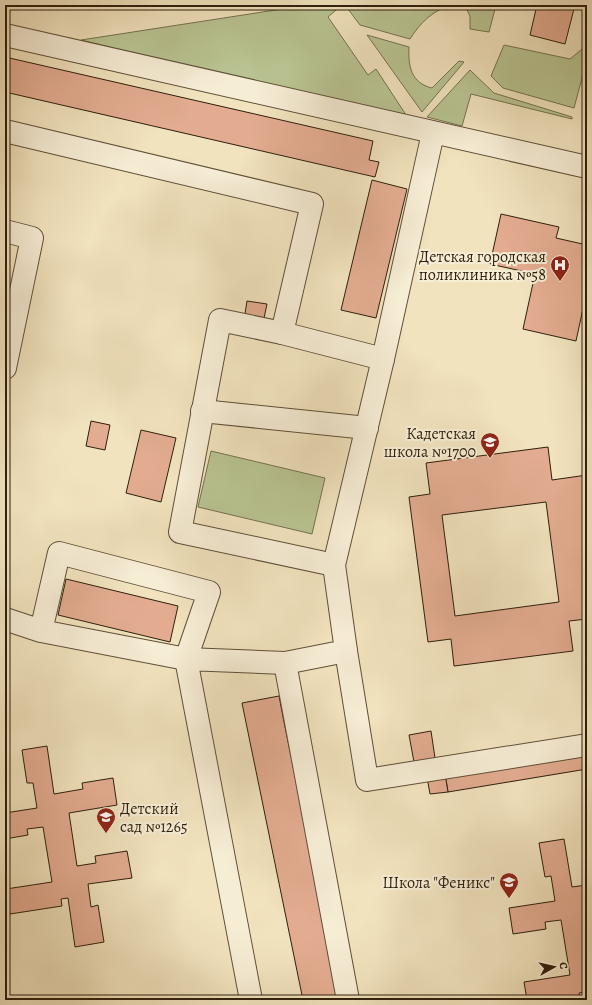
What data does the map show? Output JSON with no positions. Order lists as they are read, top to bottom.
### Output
{
  "places": {
    "hospital": ["Детская городская поликлиника №58"],
    "school or university": ["Кадетская школа №1700", "Детский сад №1265", "Школа \"Феникс\""]
  },
  "north": "right"
}
